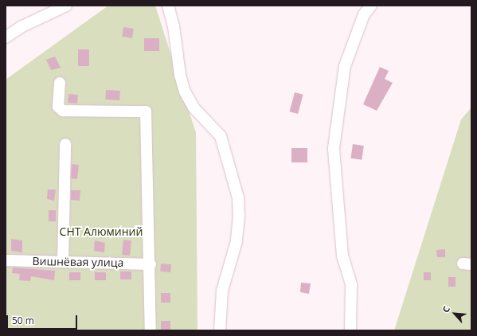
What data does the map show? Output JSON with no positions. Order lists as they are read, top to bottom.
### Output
{
  "streets": {
    "street": ["Вишнёвая улица"]
  },
  "parks": ["СНТ Алюминий"],
  "scale_bar": "50 m",
  "north": "top left"
}
